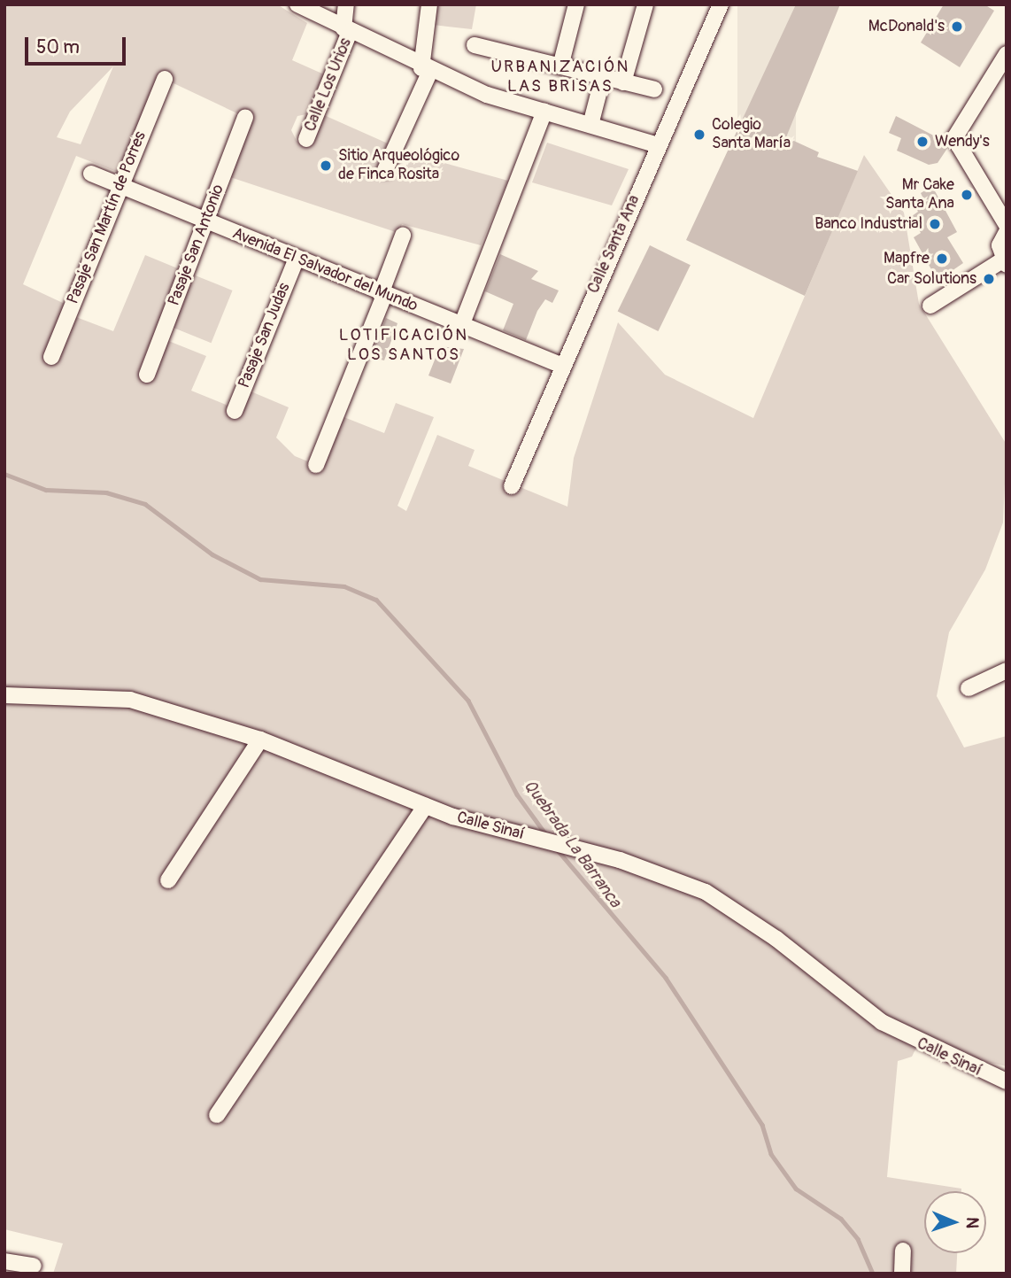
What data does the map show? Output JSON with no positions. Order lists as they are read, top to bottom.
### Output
{
  "streets": {
    "street": [
      "Calle Los Urios",
      "Pasaje San Martín de Porres",
      "Calle Santa Ana",
      "Pasaje San Antonio",
      "Avenida El Salvador del Mundo",
      "Pasaje San Judas",
      "Calle Sinaí"
    ]
  },
  "crossings": [
    ["Pasaje San Martín de Porres", "Avenida El Salvador del Mundo"],
    ["Calle Santa Ana", "Avenida El Salvador del Mundo"],
    ["Pasaje San Antonio", "Avenida El Salvador del Mundo"],
    ["Avenida El Salvador del Mundo", "Pasaje San Judas"]
  ],
  "districts": ["URBANIZACIÓN LAS BRISAS", "LOTIFICACIÓN LOS SANTOS"],
  "water": ["Quebrada La Barranca"],
  "places": [
    "McDonald's",
    "Colegio Santa María",
    "Wendy's",
    "Sitio Arqueológico de Finca Rosita",
    "Mr Cake Santa Ana",
    "Banco Industrial",
    "Mapfre",
    "Car Solutions"
  ],
  "scale_bar": "50 m",
  "north": "right"
}
